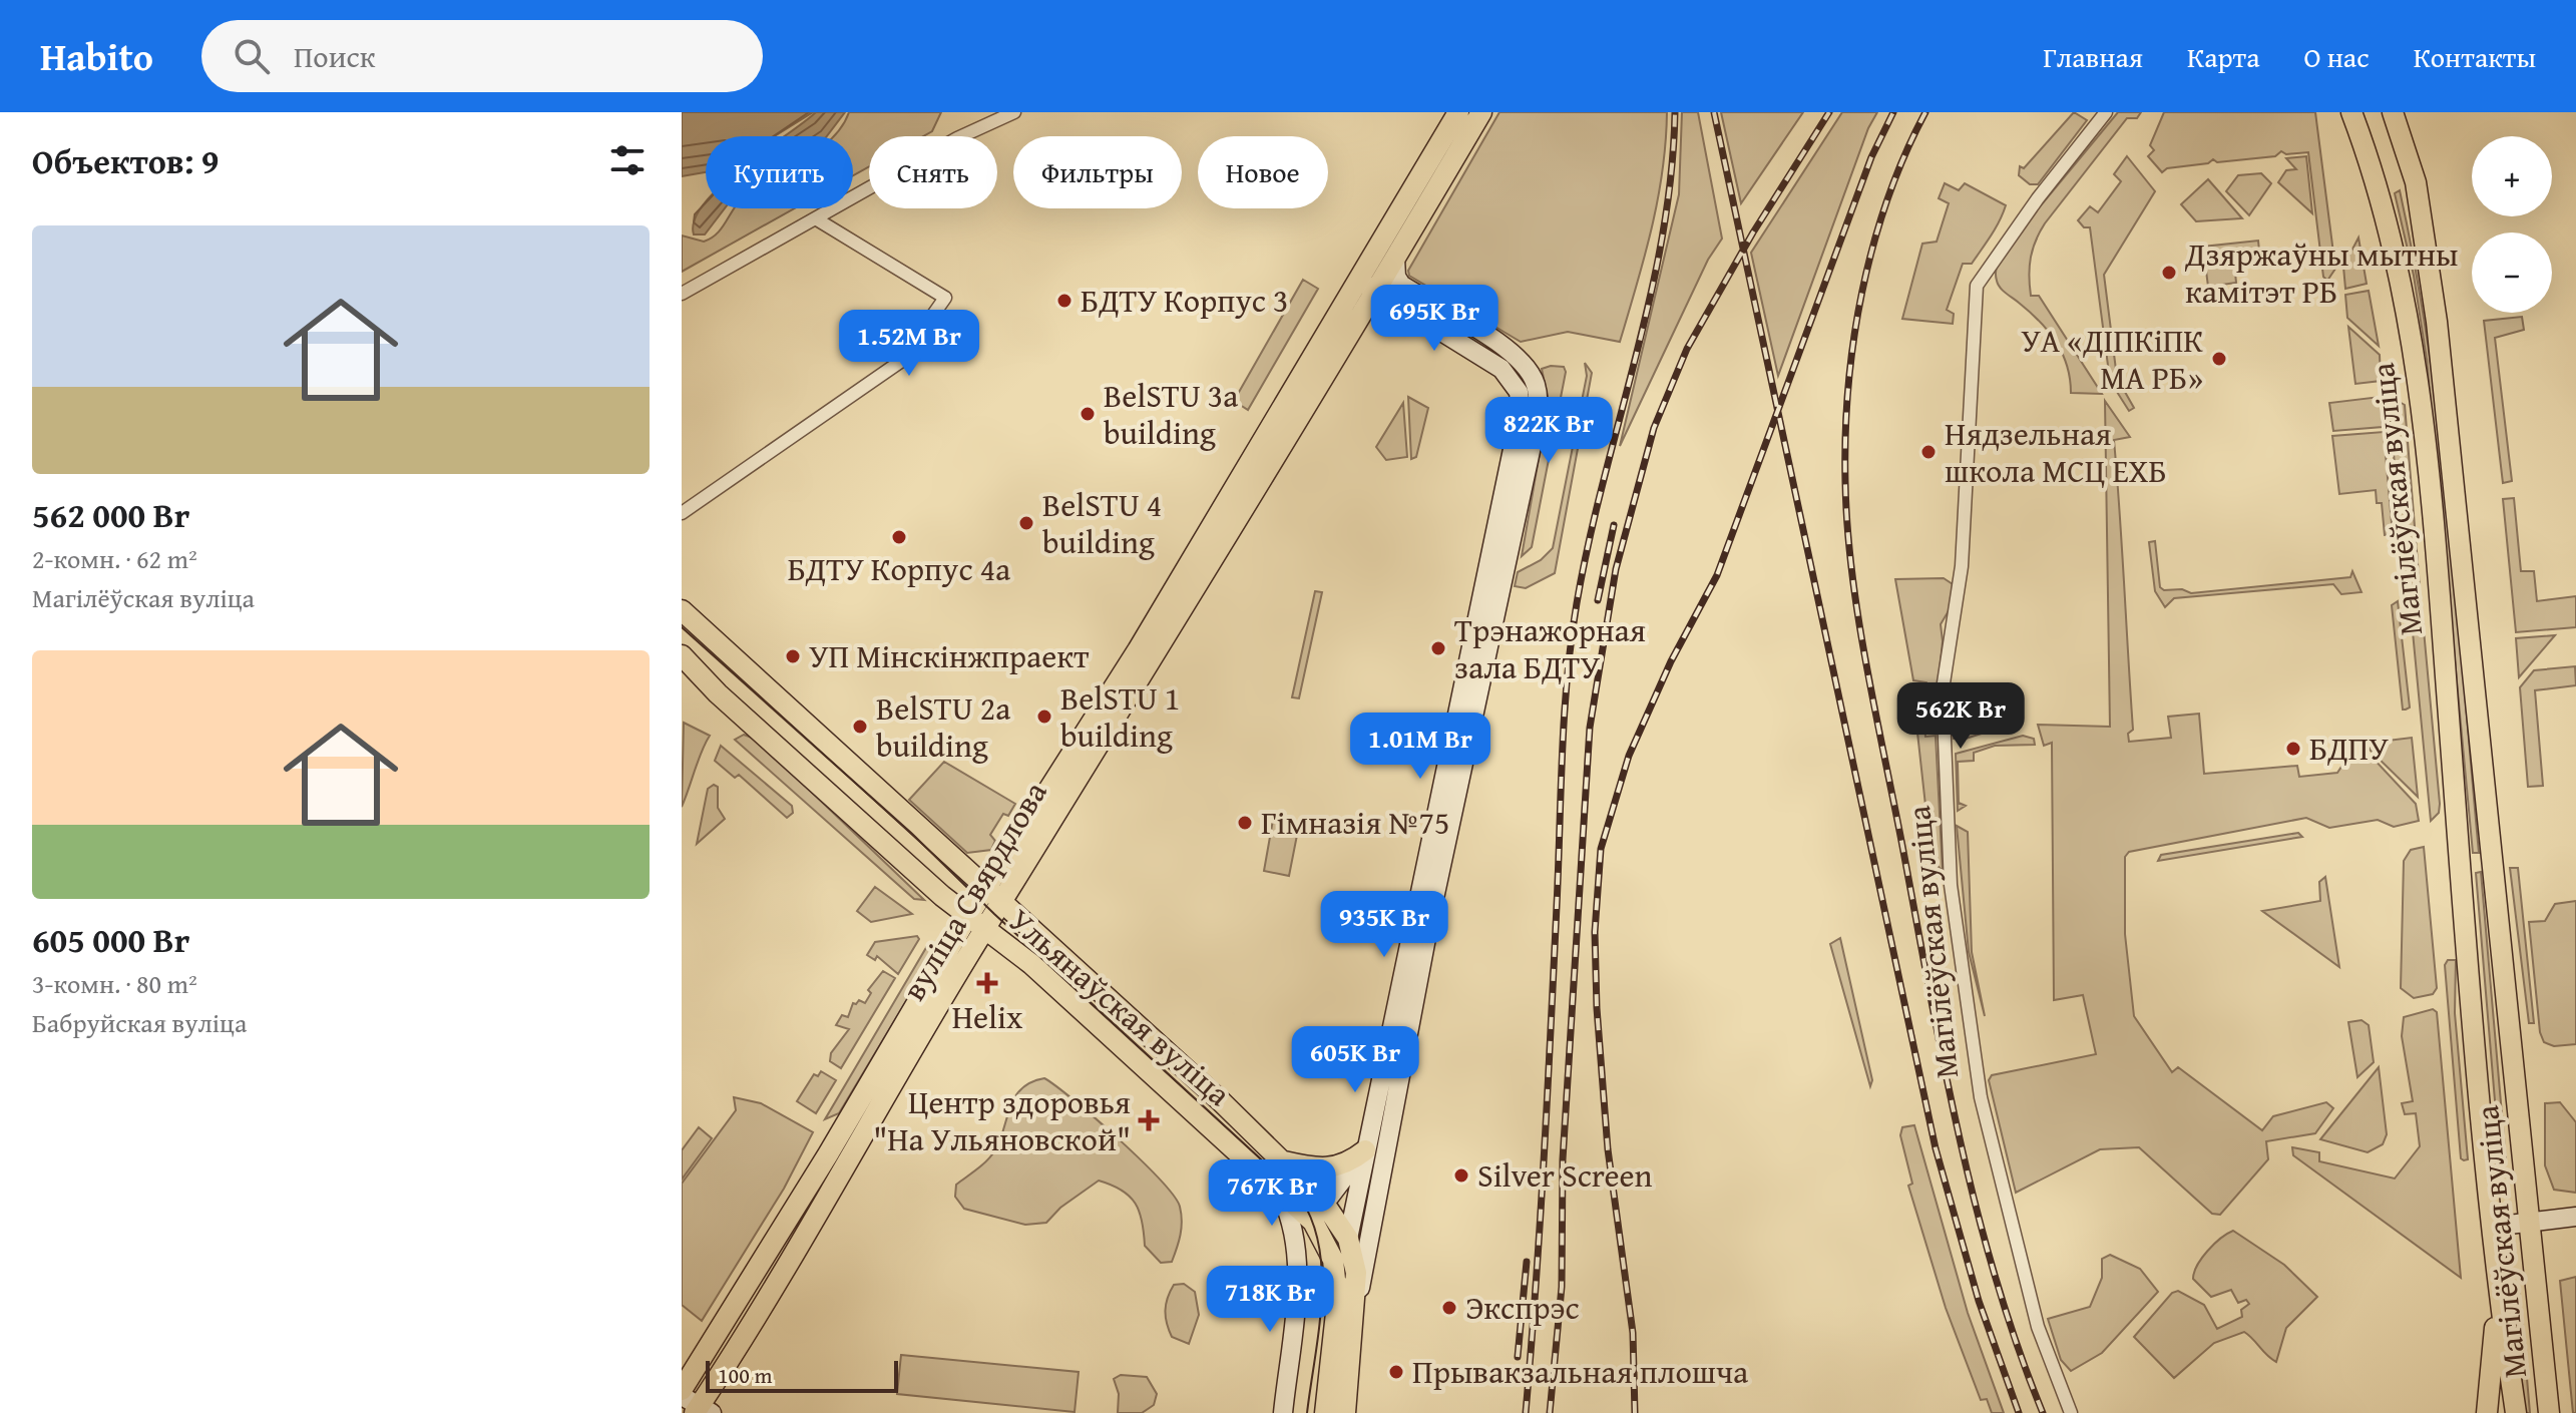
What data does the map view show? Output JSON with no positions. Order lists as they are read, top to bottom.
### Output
{
  "streets": {
    "main road": ["Магілёўская вуліца", "вуліца Свярдлова", "Ульянаўская вуліца"]
  },
  "crossings": [
    ["вуліца Свярдлова", "Ульянаўская вуліца"]
  ],
  "places": {
    "other": [
      "Дзяржаўны мытны камітэт РБ",
      "БДТУ Корпус 3",
      "УА «ДІПКіПК МА РБ»",
      "BelSTU 3a building",
      "Нядзельная школа МСЦ ЕХБ",
      "BelSTU 4 building",
      "БДТУ Корпус 4а",
      "Трэнажорная зала БДТУ",
      "УП Мінскінжпраект",
      "BelSTU 1 building",
      "BelSTU 2a building",
      "БДПУ",
      "Гімназія №75",
      "Silver Screen",
      "Экспрэс",
      "Прывакзальная плошча"
    ],
    "health": ["Helix", "Центр здоровья \"На Ульяновской\""]
  },
  "scale_bar": "100 m",
  "page": {
    "header": "Habito",
    "search": "Поиск",
    "nav": [
      "Главная",
      "Карта",
      "О нас",
      "Контакты"
    ],
    "heading": "Объектов: 9",
    "map_buttons": ["+", "−"],
    "chip": [
      "Купить",
      "Снять",
      "Фильтры",
      "Новое"
    ],
    "list": [
      {
        "name": "562 000 Br",
        "note": "2-комн. · 62 m² · Магілёўская вуліца"
      },
      {
        "name": "605 000 Br",
        "note": "3-комн. · 80 m² · Бабруйская вуліца"
      }
    ],
    "price": [
      "695K Br",
      "1.52M Br",
      "822K Br",
      "562K Br",
      "1.01M Br",
      "935K Br",
      "605K Br",
      "767K Br",
      "718K Br"
    ],
    "scale": "100 m"
  }
}
